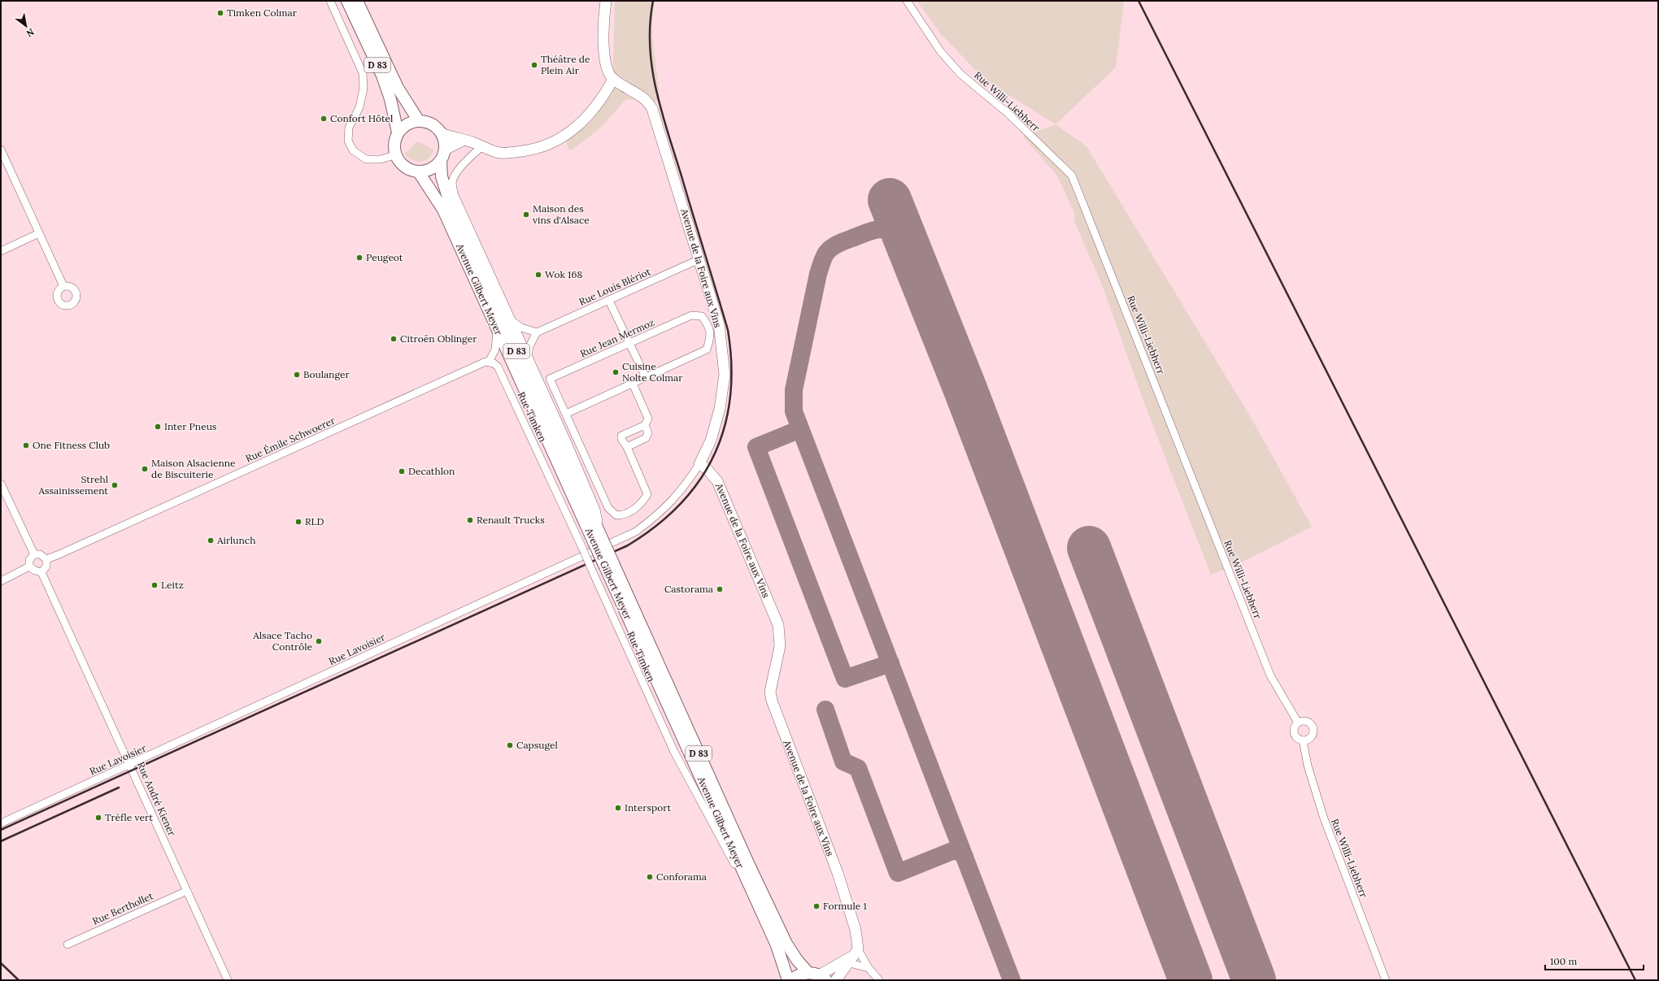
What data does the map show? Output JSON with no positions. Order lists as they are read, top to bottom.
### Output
{
  "streets": {
    "main road": ["D 83", "Avenue Gilbert Meyer"],
    "street": [
      "Rue Willi-Liebherr",
      "Avenue de la Foire aux Vins",
      "Rue Louis Blériot",
      "Rue Jean Mermoz",
      "Rue Timken",
      "Rue Émile Schwoerer",
      "Rue Lavoisier",
      "Rue André Kiener",
      "Rue Berthollet"
    ]
  },
  "crossings": [
    ["D 83", "Avenue Gilbert Meyer"],
    ["Avenue de la Foire aux Vins", "Rue Louis Blériot"],
    ["Avenue de la Foire aux Vins", "Rue Lavoisier"],
    ["Avenue Gilbert Meyer", "Rue Timken"],
    ["Rue Timken", "Rue Émile Schwoerer"],
    ["Rue Émile Schwoerer", "Rue André Kiener"],
    ["Rue Lavoisier", "Rue André Kiener"],
    ["Rue André Kiener", "Rue Berthollet"]
  ],
  "places": [
    "Timken Colmar",
    "Théâtre de Plein Air",
    "Confort Hôtel",
    "Maison des vins d'Alsace",
    "Peugeot",
    "Wok 168",
    "Citroën Oblinger",
    "Cuisine Nolte Colmar",
    "Boulanger",
    "Inter Pneus",
    "One Fitness Club",
    "Maison Alsacienne de Biscuiterie",
    "Decathlon",
    "Strehl Assainissement",
    "Renault Trucks",
    "RLD",
    "Airlunch",
    "Leitz",
    "Castorama",
    "Alsace Tacho Contrôle",
    "Capsugel",
    "Intersport",
    "Trèfle vert",
    "Conforama",
    "Formule 1"
  ],
  "scale_bar": "100 m",
  "north": "bottom right"
}
